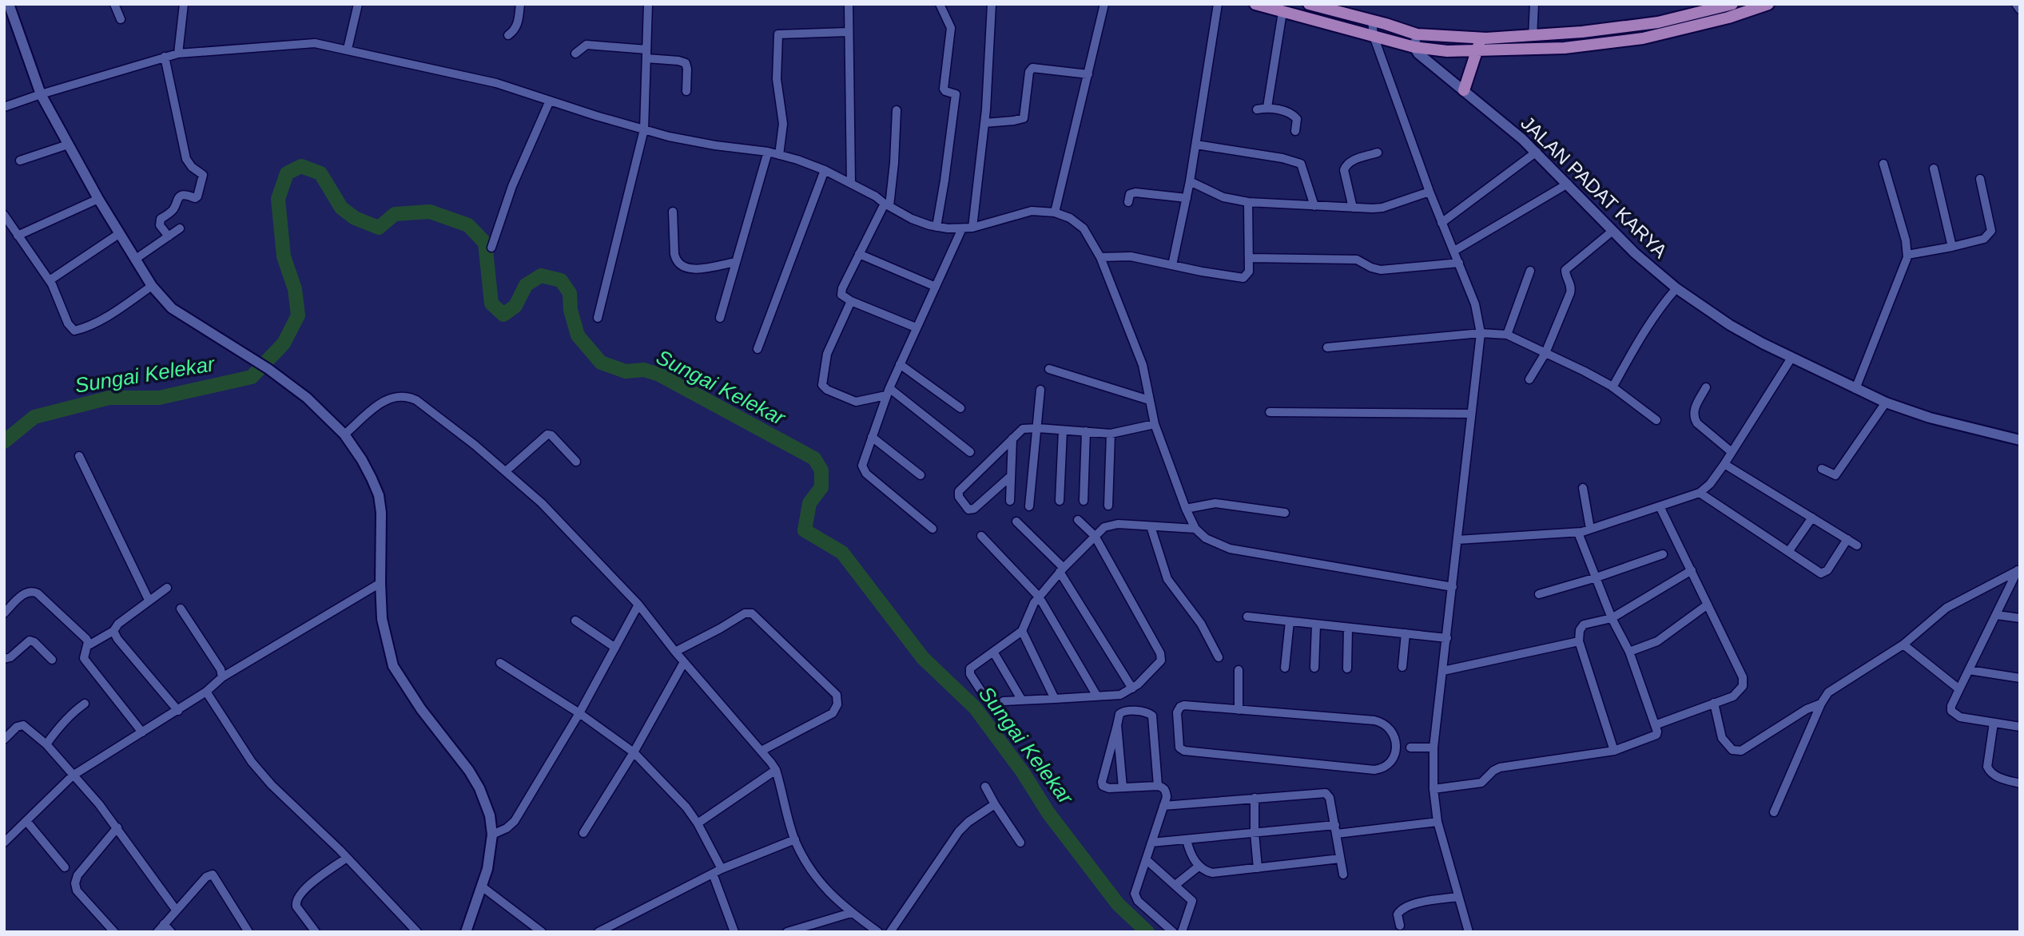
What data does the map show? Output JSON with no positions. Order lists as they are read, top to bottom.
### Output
{
  "streets": {
    "street": ["JALAN PADAT KARYA"]
  },
  "water": ["Sungai Kelekar"]
}
